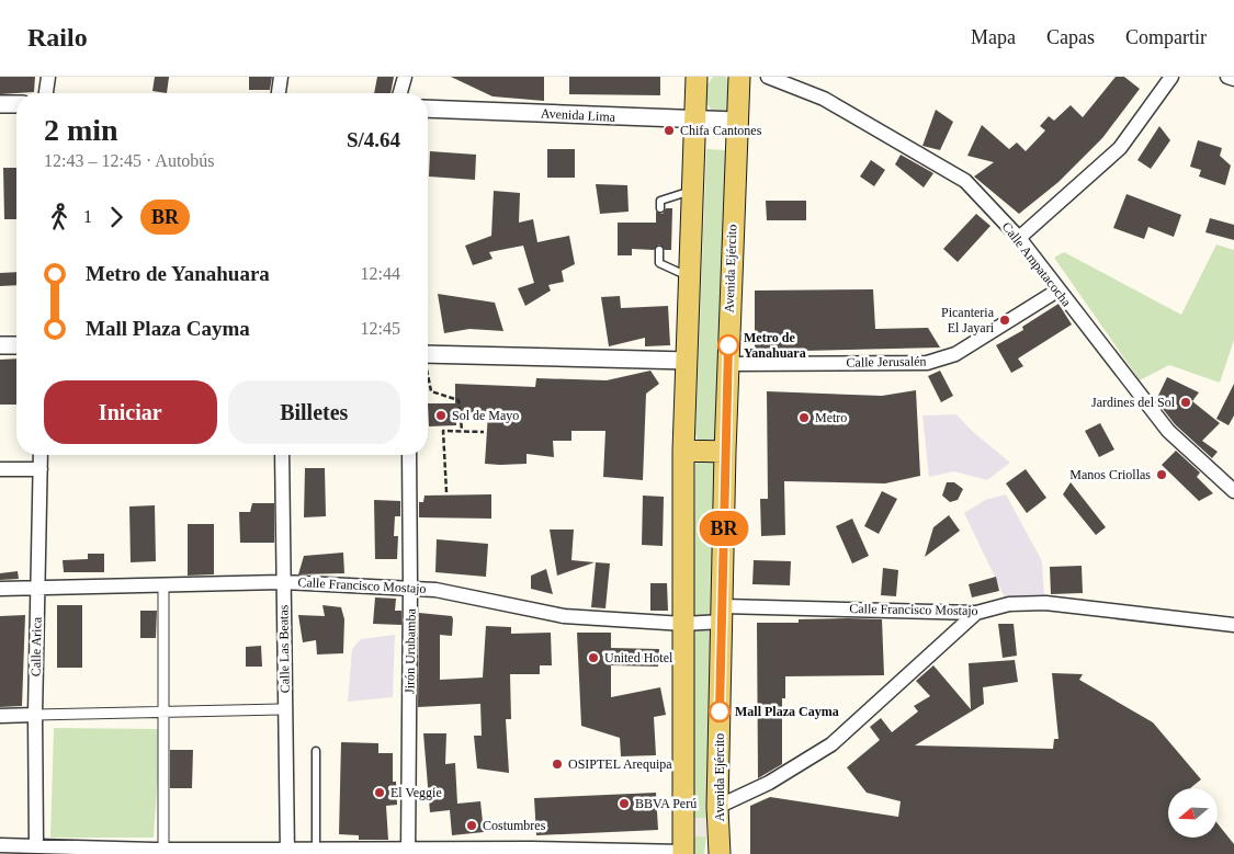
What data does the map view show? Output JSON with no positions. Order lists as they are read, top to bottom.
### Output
{
  "streets": {
    "main road": ["Avenida Ejército"],
    "street": [
      "Avenida Lima",
      "Calle Ampatacocha",
      "Calle Jerusalén",
      "Calle Francisco Mostajo",
      "Calle Arica",
      "Calle Las Beatas",
      "Jirón Urubamba"
    ]
  },
  "crossings": [
    ["Avenida Lima", "Avenida Ejército"],
    ["Calle Ampatacocha", "Calle Jerusalén"],
    ["Avenida Ejército", "Calle Jerusalén"],
    ["Avenida Ejército", "Calle Francisco Mostajo"],
    ["Calle Francisco Mostajo", "Calle Arica"],
    ["Calle Francisco Mostajo", "Calle Las Beatas"],
    ["Calle Francisco Mostajo", "Jirón Urubamba"]
  ],
  "places": [
    "Chifa Cantones",
    "Picanteria El Jayari",
    "Metro de Yanahuara",
    "Jardines del Sol",
    "Sol de Mayo",
    "Metro",
    "Manos Criollas",
    "United Hotel",
    "Mall Plaza Cayma",
    "OSIPTEL Arequipa",
    "El Veggie",
    "BBVA Perú",
    "Costumbres"
  ],
  "lines": ["bus line BR"],
  "north": "left",
  "page": {
    "header": "Railo",
    "nav": ["Mapa", "Capas", "Compartir"],
    "on_map": "BR",
    "heading": ["2 min", "12:43 – 12:45 · Autobús", "S/4.64"],
    "legs": ["1", "BR"],
    "list": [
      {
        "name": "Metro de Yanahuara",
        "value": "12:44"
      },
      {
        "name": "Mall Plaza Cayma",
        "value": "12:45"
      }
    ],
    "buttons": ["Iniciar", "Billetes"]
  }
}
